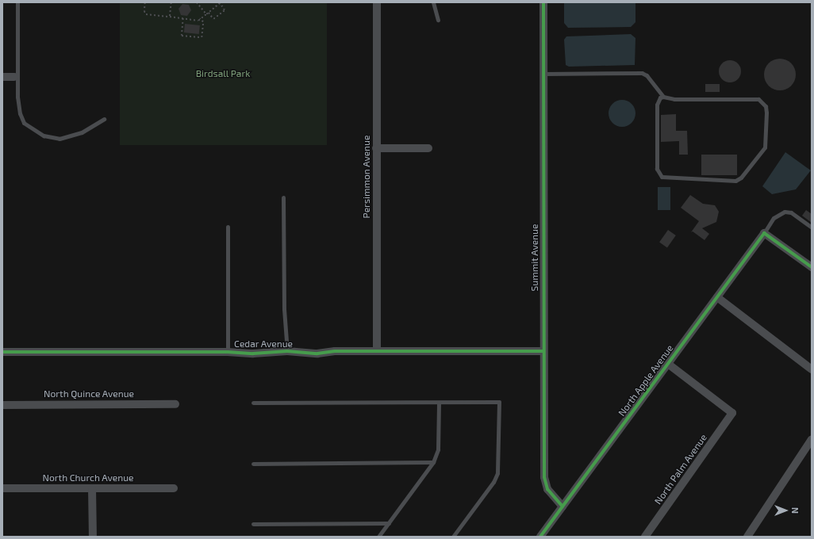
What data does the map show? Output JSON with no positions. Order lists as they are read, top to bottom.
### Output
{
  "streets": {
    "street": [
      "Persimmon Avenue",
      "Summit Avenue",
      "Cedar Avenue",
      "North Apple Avenue",
      "North Quince Avenue",
      "North Palm Avenue",
      "North Church Avenue"
    ]
  },
  "crossings": [
    ["Persimmon Avenue", "Cedar Avenue"],
    ["Summit Avenue", "Cedar Avenue"],
    ["Summit Avenue", "North Apple Avenue"],
    ["North Apple Avenue", "North Palm Avenue"]
  ],
  "parks": ["Birdsall Park"],
  "north": "right"
}
